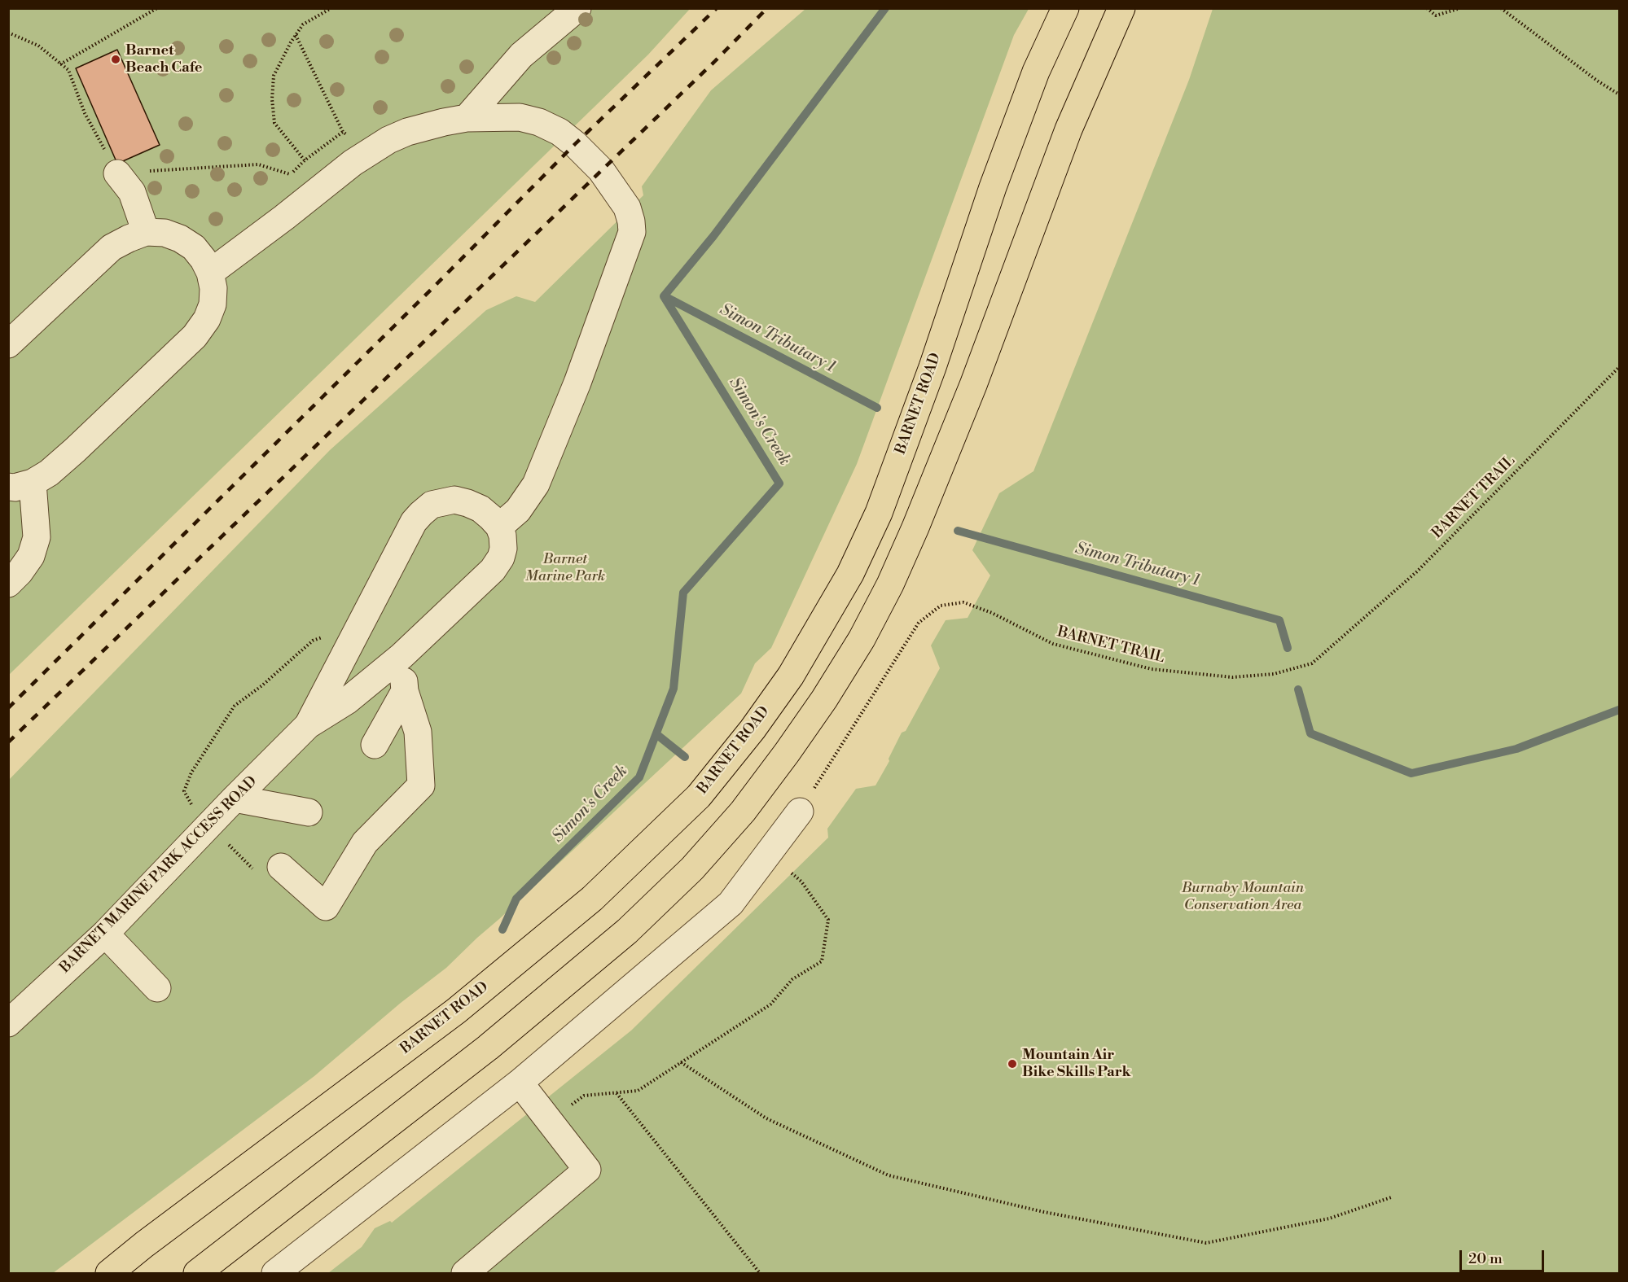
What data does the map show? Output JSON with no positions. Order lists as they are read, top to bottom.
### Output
{
  "streets": {
    "main road": ["BARNET ROAD"],
    "street": ["BARNET MARINE PARK ACCESS ROAD"],
    "path": ["BARNET TRAIL"]
  },
  "water": ["Simon Tributary 1", "Simon's Creek"],
  "parks": ["Barnet Marine Park", "Burnaby Mountain Conservation Area"],
  "places": ["Barnet Beach Cafe", "Mountain Air Bike Skills Park"],
  "scale_bar": "20 m"
}
